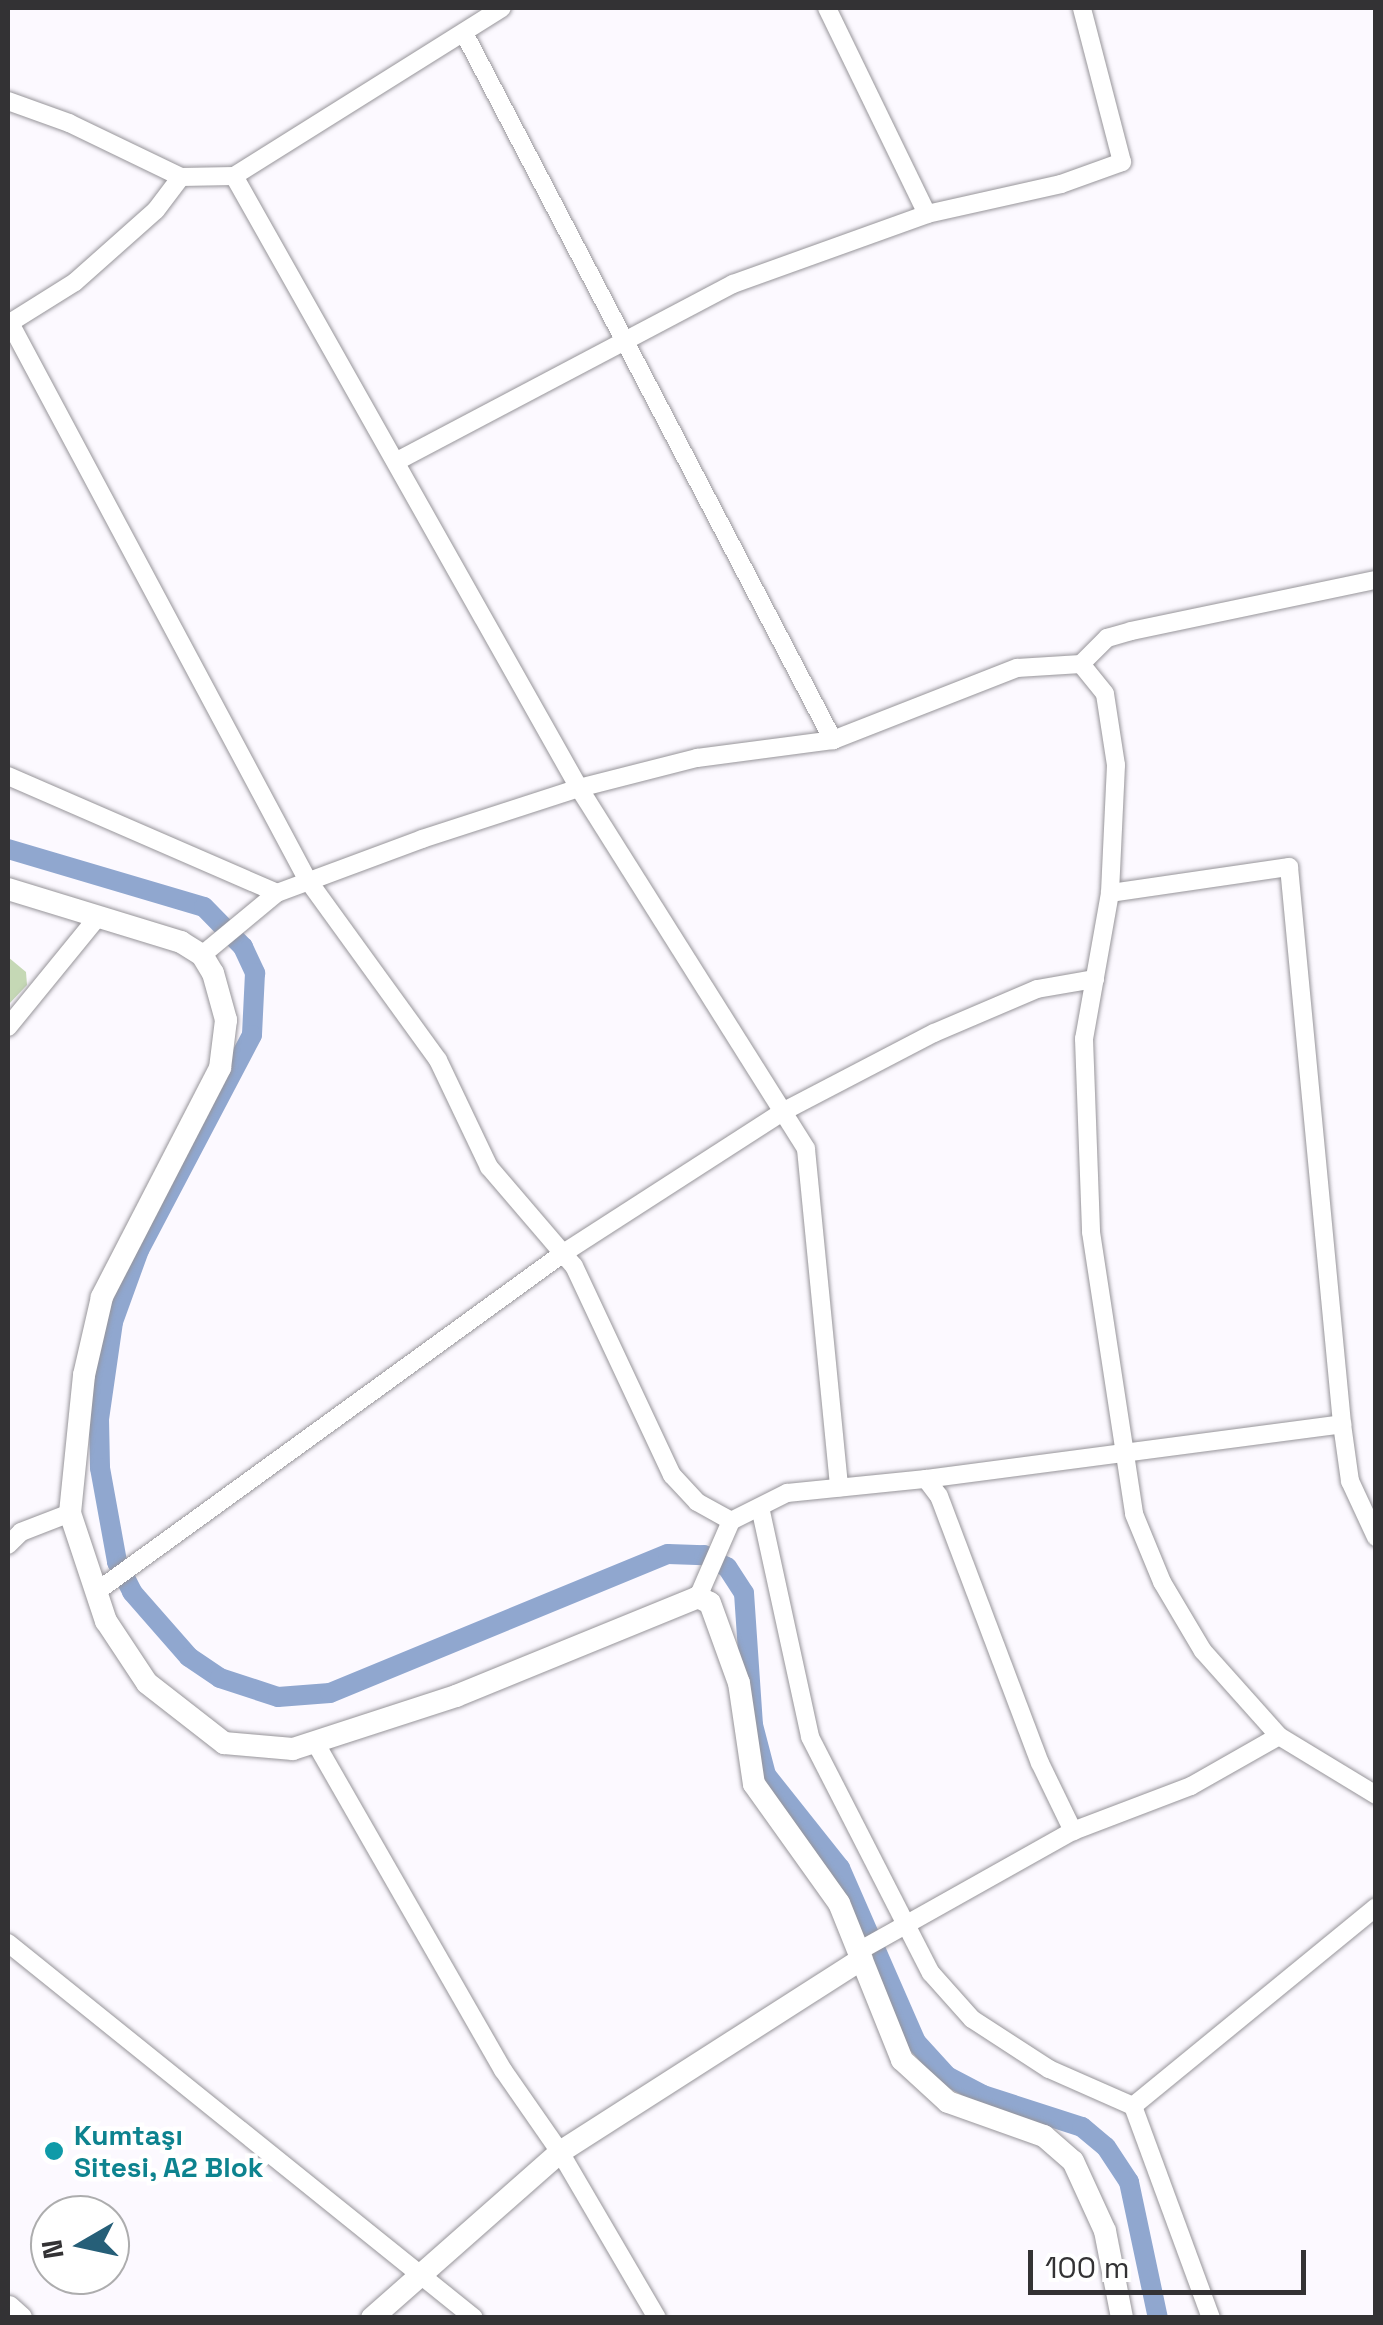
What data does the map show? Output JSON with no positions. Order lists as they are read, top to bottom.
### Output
{
  "places": ["Kumtaşı Sitesi, A2 Blok"],
  "scale_bar": "100 m",
  "north": "left"
}
